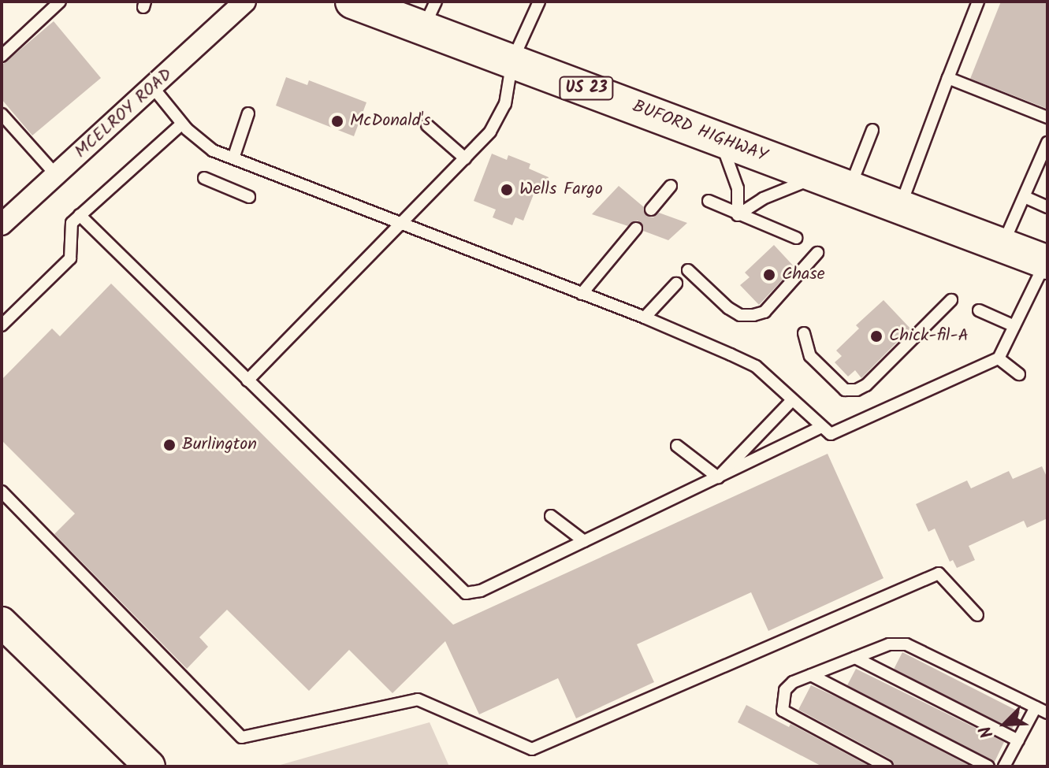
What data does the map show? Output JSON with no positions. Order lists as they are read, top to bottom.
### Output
{
  "streets": {
    "main road": ["US 23", "BUFORD HIGHWAY"],
    "street": ["MCELROY ROAD"]
  },
  "places": [
    "McDonald's",
    "Wells Fargo",
    "Chase",
    "Chick-fil-A",
    "Burlington"
  ],
  "north": "bottom left"
}
